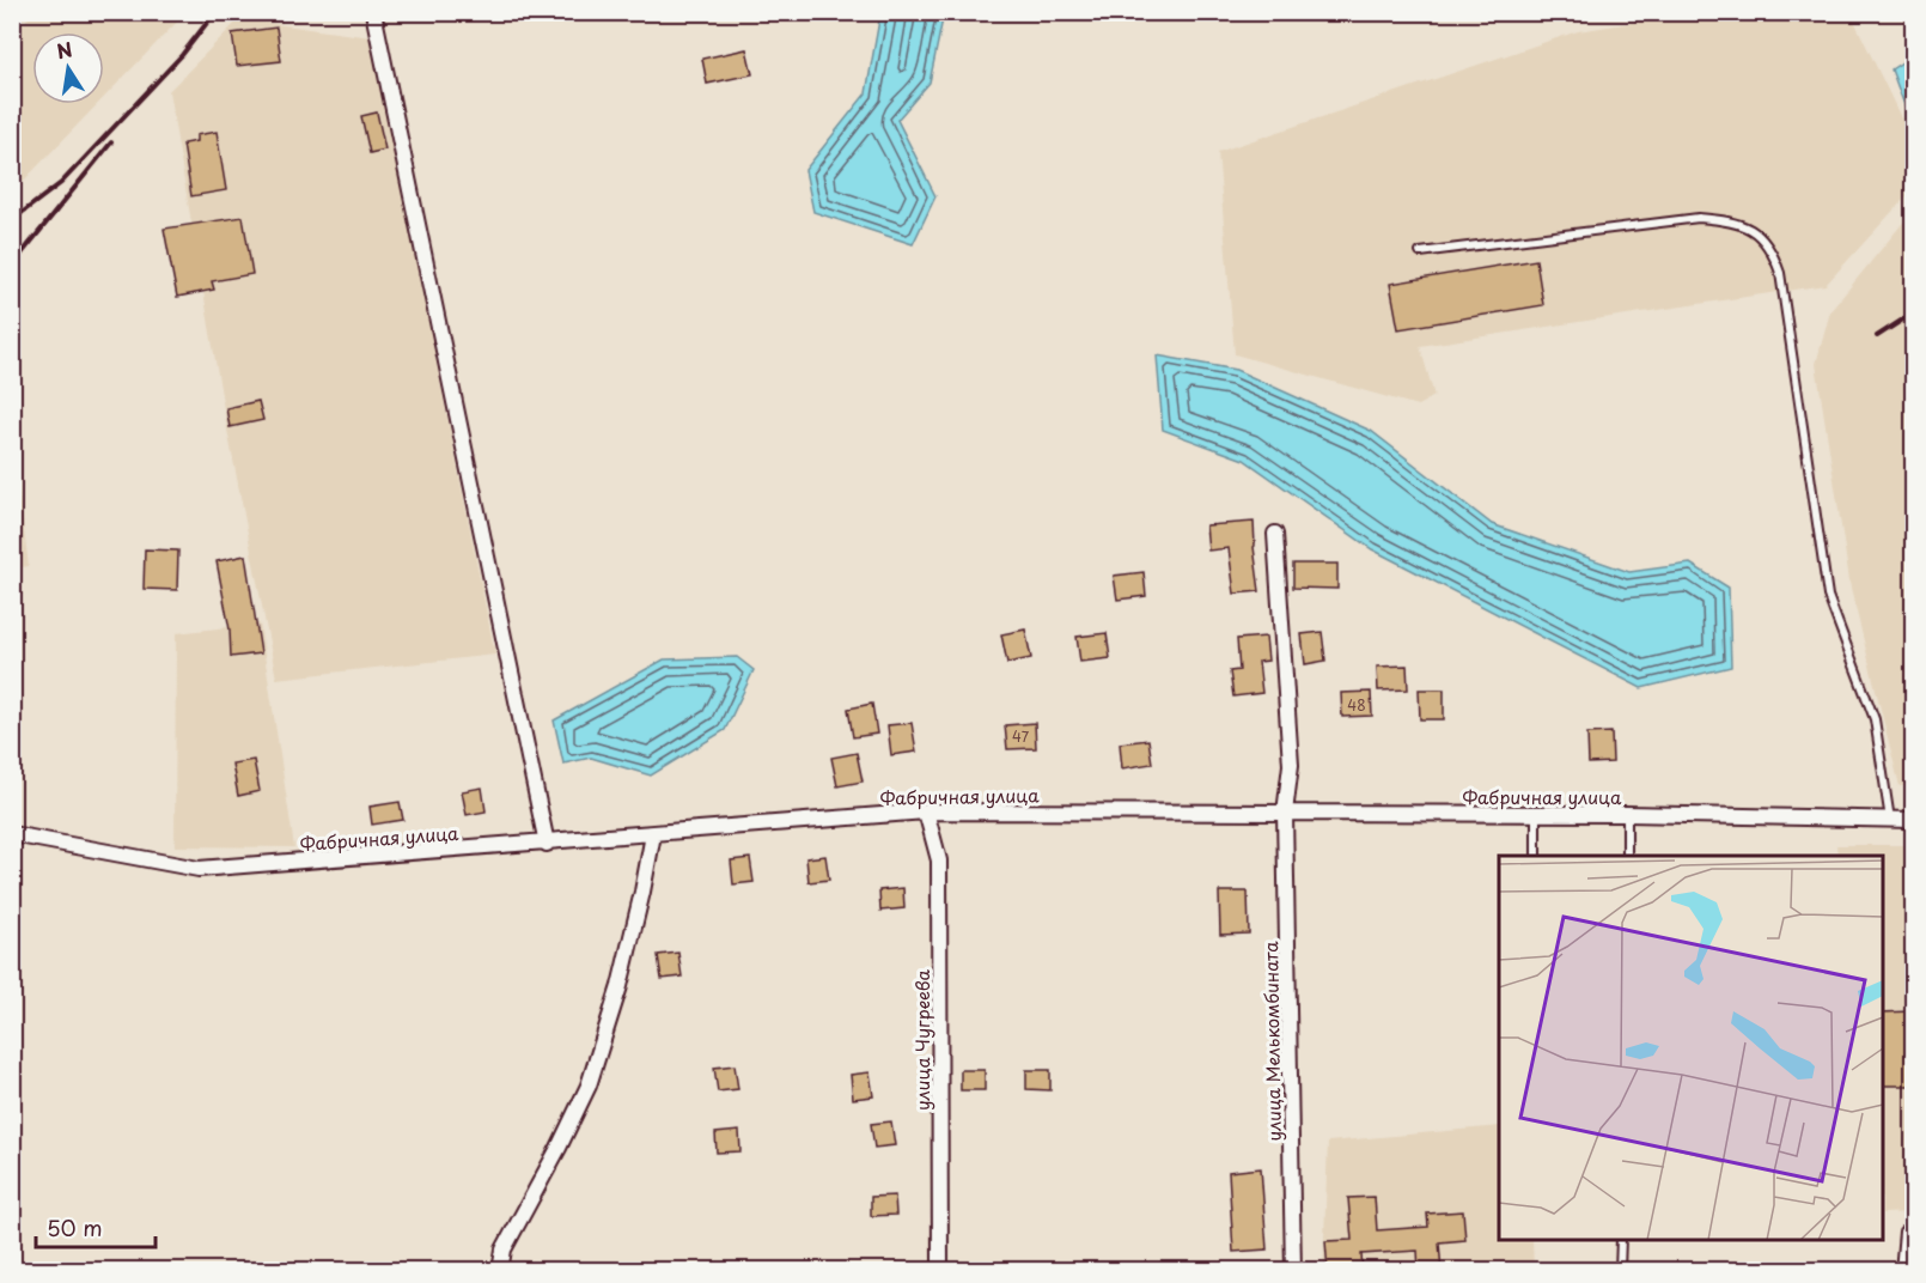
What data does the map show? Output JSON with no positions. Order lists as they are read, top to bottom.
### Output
{
  "streets": {
    "street": ["Фабричная улица", "улица Чугреева", "улица Мелькомбината"]
  },
  "crossings": [
    ["Фабричная улица", "улица Чугреева"],
    ["Фабричная улица", "улица Мелькомбината"]
  ],
  "house_numbers": ["48", "47"],
  "scale_bar": "50 m",
  "north": "top"
}
